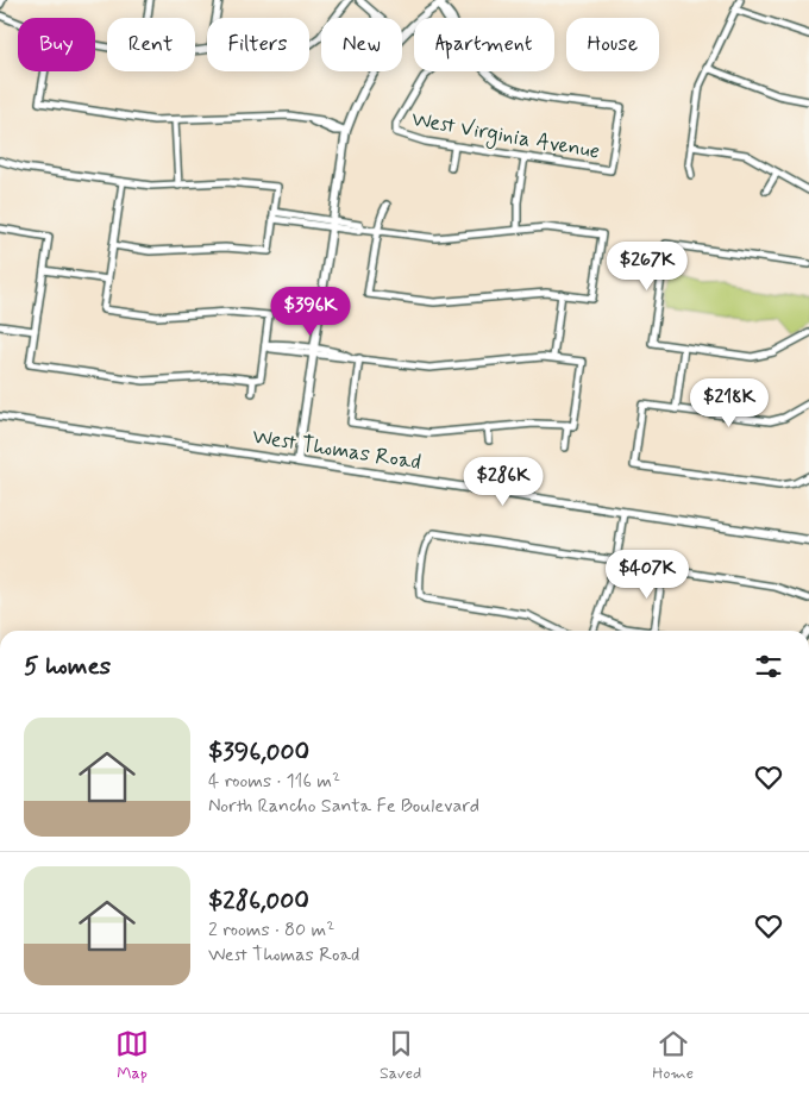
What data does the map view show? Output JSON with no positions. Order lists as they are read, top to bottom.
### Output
{
  "streets": {
    "street": ["West Virginia Avenue", "West Thomas Road"]
  },
  "page": {
    "chip": [
      "Buy",
      "Rent",
      "Filters",
      "New",
      "Apartment",
      "House"
    ],
    "price": [
      "$267K",
      "$396K",
      "$218K",
      "$286K",
      "$407K"
    ],
    "heading": "5 homes",
    "list": [
      {
        "name": "$396,000",
        "note": "4 rooms · 116 m² · North Rancho Santa Fe Boulevard"
      },
      {
        "name": "$286,000",
        "note": "2 rooms · 80 m² · West Thomas Road"
      }
    ],
    "tabs": ["Map", "Saved", "Home"]
  }
}
